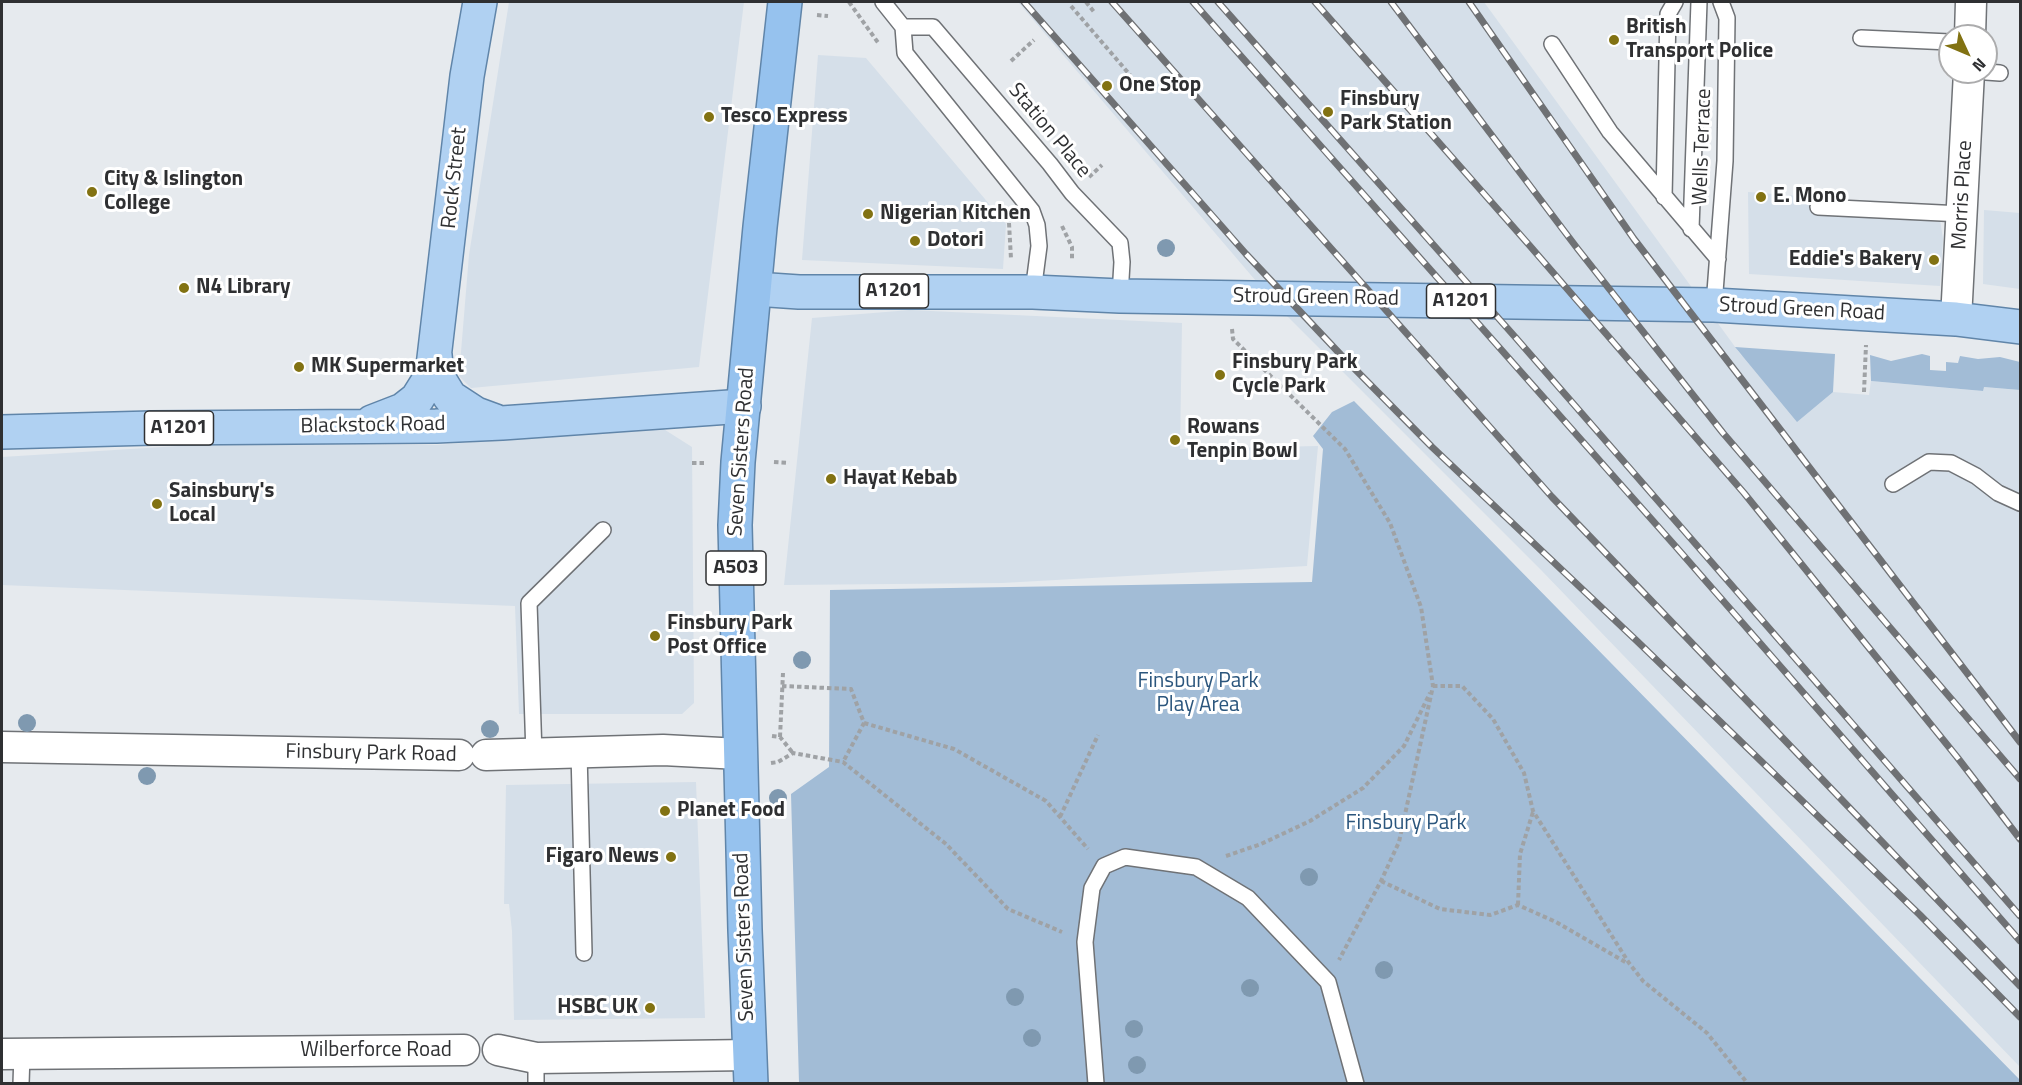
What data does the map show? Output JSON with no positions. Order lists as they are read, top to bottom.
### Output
{
  "streets": {
    "highway": ["Seven Sisters Road", "A503"],
    "main road": [
      "Rock Street",
      "A1201",
      "Stroud Green Road",
      "Blackstock Road"
    ],
    "street": ["Morris Place", "Finsbury Park Road", "Wilberforce Road"],
    "lane": ["Station Place", "Wells Terrace"]
  },
  "crossings": [
    ["Station Place", "Stroud Green Road"],
    ["Wells Terrace", "Stroud Green Road"],
    ["Rock Street", "Blackstock Road"],
    ["Morris Place", "Stroud Green Road"],
    ["Stroud Green Road", "Seven Sisters Road"],
    ["Blackstock Road", "Seven Sisters Road"],
    ["Seven Sisters Road", "Finsbury Park Road"],
    ["Seven Sisters Road", "Wilberforce Road"]
  ],
  "parks": ["Finsbury Park Play Area", "Finsbury Park"],
  "places": [
    "British Transport Police",
    "One Stop",
    "Finsbury Park Station",
    "Tesco Express",
    "City & Islington College",
    "E. Mono",
    "Nigerian Kitchen",
    "Dotori",
    "Eddie's Bakery",
    "N4 Library",
    "MK Supermarket",
    "Finsbury Park Cycle Park",
    "Rowans Tenpin Bowl",
    "Hayat Kebab",
    "Sainsbury's Local",
    "Finsbury Park Post Office",
    "Planet Food",
    "Figaro News",
    "HSBC UK"
  ],
  "north": "bottom right"
}
